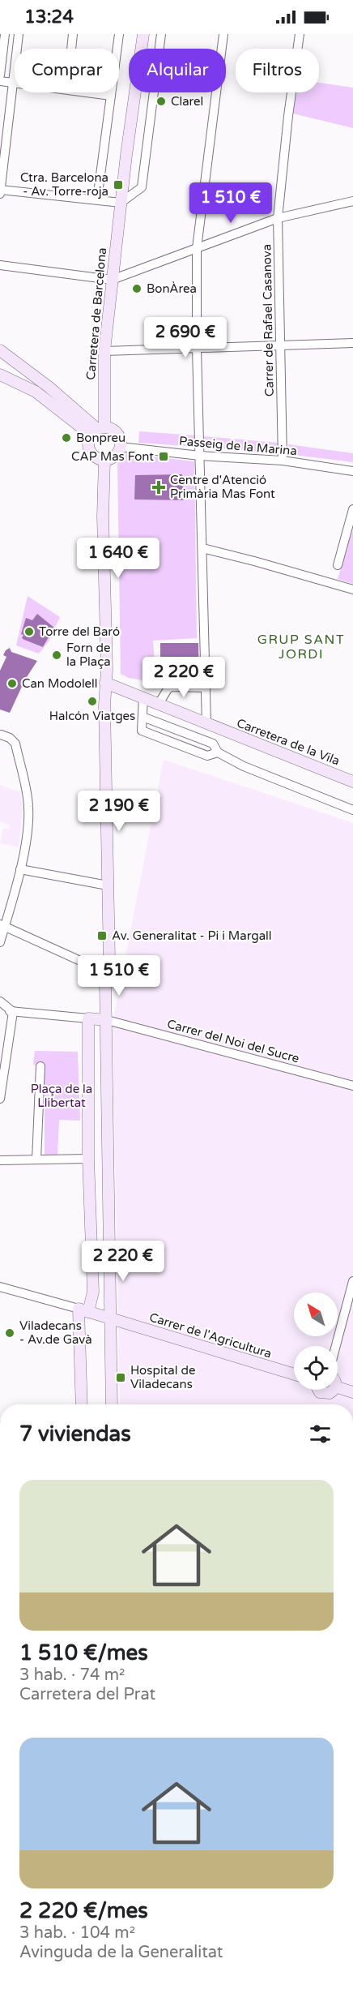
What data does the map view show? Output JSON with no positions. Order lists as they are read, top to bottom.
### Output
{
  "streets": {
    "street": [
      "Carretera de Barcelona",
      "Carrer de Rafael Casanova",
      "Passeig de la Marina",
      "Carretera de la Vila",
      "Carrer del Noi del Sucre",
      "Carrer de l'Agricultura"
    ]
  },
  "crossings": [
    ["Carretera de Barcelona", "Passeig de la Marina"],
    ["Carrer de Rafael Casanova", "Passeig de la Marina"]
  ],
  "districts": ["GRUP SANT JORDI"],
  "parks": ["Plaça de la Llibertat"],
  "places": {
    "other": [
      "Clarel",
      "BonÀrea",
      "Bonpreu",
      "Torre del Baró",
      "Forn de la Plaça",
      "Can Modolell",
      "Halcón Viatges",
      "Viladecans - Av.de Gavà"
    ],
    "transit": [
      "Ctra. Barcelona - Av. Torre-roja",
      "CAP Mas Font",
      "Av. Generalitat - Pi i Margall",
      "Hospital de Viladecans"
    ],
    "health": ["Centre d'Atenció Primària Mas Font"]
  },
  "north": "top left",
  "page": {
    "status": "13:24",
    "chip": ["Comprar", "Alquilar", "Filtros"],
    "price": [
      "1 510 €",
      "2 690 €",
      "1 640 €",
      "2 220 €",
      "2 190 €",
      "1 510 €",
      "2 220 €"
    ],
    "heading": "7 viviendas",
    "list": [
      {
        "name": "1 510 €/mes",
        "note": "3 hab. · 74 m² · Carretera del Prat"
      },
      {
        "name": "2 220 €/mes",
        "note": "3 hab. · 104 m² · Avinguda de la Generalitat"
      }
    ]
  }
}
